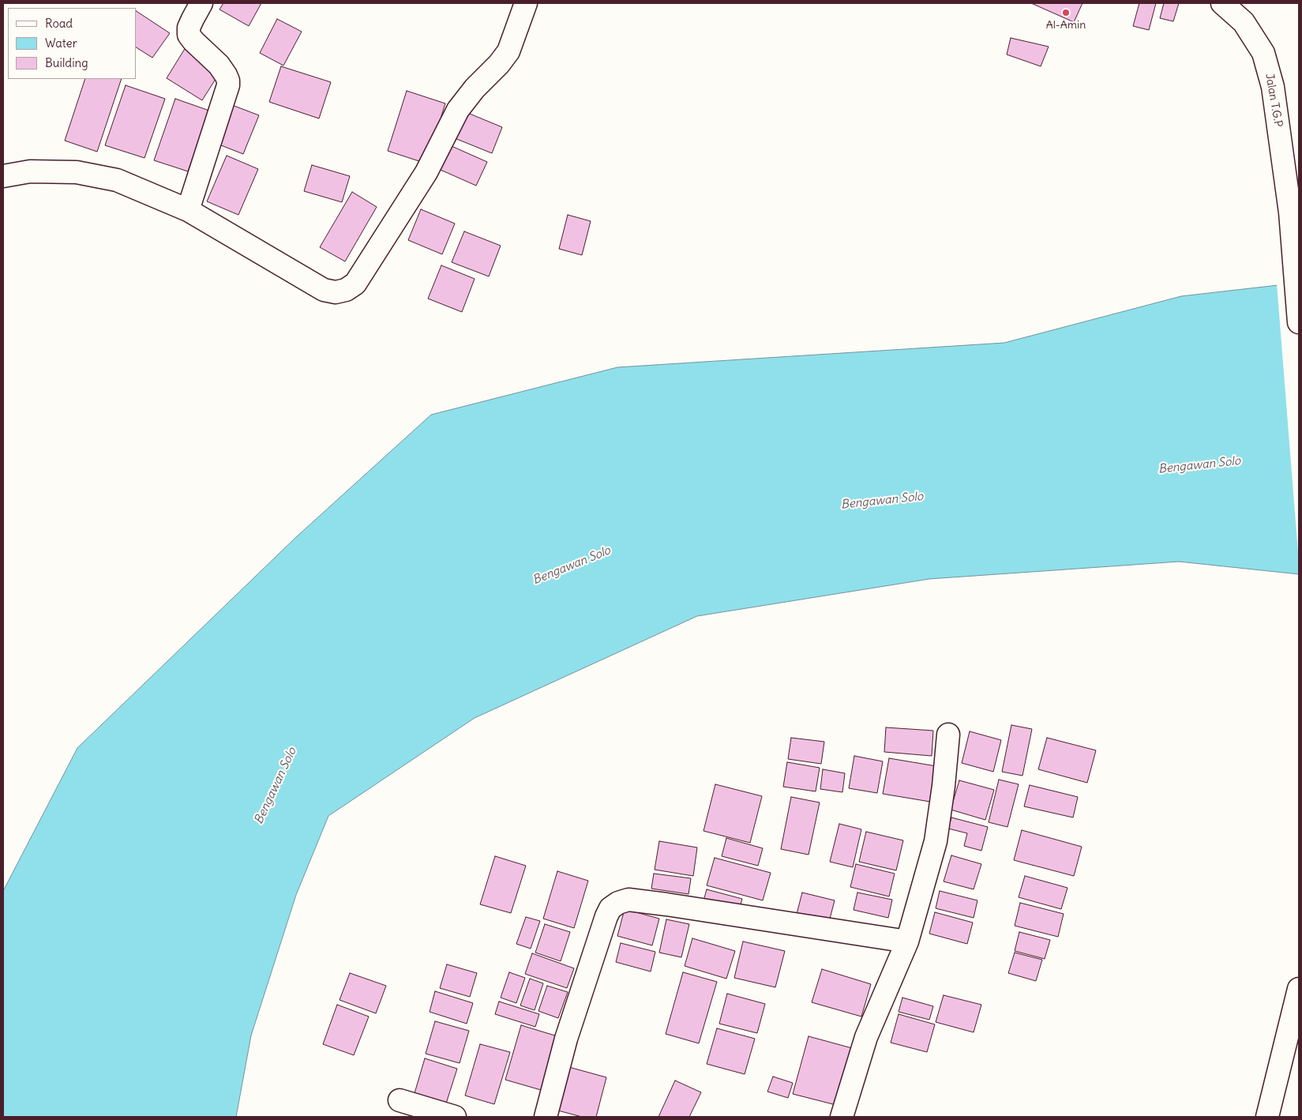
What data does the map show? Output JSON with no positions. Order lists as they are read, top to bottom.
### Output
{
  "streets": {
    "street": ["Jalan T.G.P"]
  },
  "water": ["Bengawan Solo"],
  "places": ["Al-Amin"],
  "legend": ["Road", "Water", "Building"]
}
